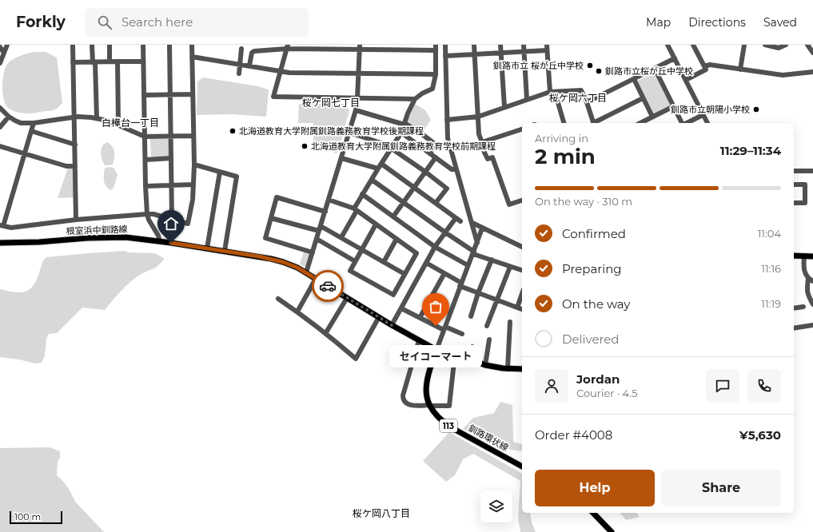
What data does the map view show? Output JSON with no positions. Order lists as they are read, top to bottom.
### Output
{
  "streets": {
    "main road": ["根室浜中釧路線", "113", "釧路環状線"]
  },
  "crossings": [
    ["根室浜中釧路線", "釧路環状線"]
  ],
  "districts": [
    "桜ケ岡六丁目",
    "桜ケ岡七丁目",
    "白樺台一丁目",
    "桜ケ岡八丁目"
  ],
  "places": [
    "釧路市立 桜が丘中学校",
    "釧路市立桜が丘中学校",
    "釧路市立朝陽小学校",
    "北海道教育大学附属釧路義務教育学校後期課程",
    "北海道教育大学附属釧路義務教育学校前期課程",
    "セイコーマート"
  ],
  "scale_bar": "100 m",
  "page": {
    "header": "Forkly",
    "search": "Search here",
    "nav": ["Map", "Directions", "Saved"],
    "heading": ["2 min", "Arriving in", "11:29–11:34"],
    "panel": [
      "Jordan",
      "Courier · 4.5",
      "Order #4008",
      "¥5,630"
    ],
    "bar": "On the way · 310 m",
    "list": [
      ["Confirmed", "11:04"],
      ["Preparing", "11:16"],
      ["On the way", "11:19"],
      "Delivered"
    ],
    "bubble": "セイコーマート",
    "buttons": ["Help", "Share"],
    "scale": "100 m"
  }
}
